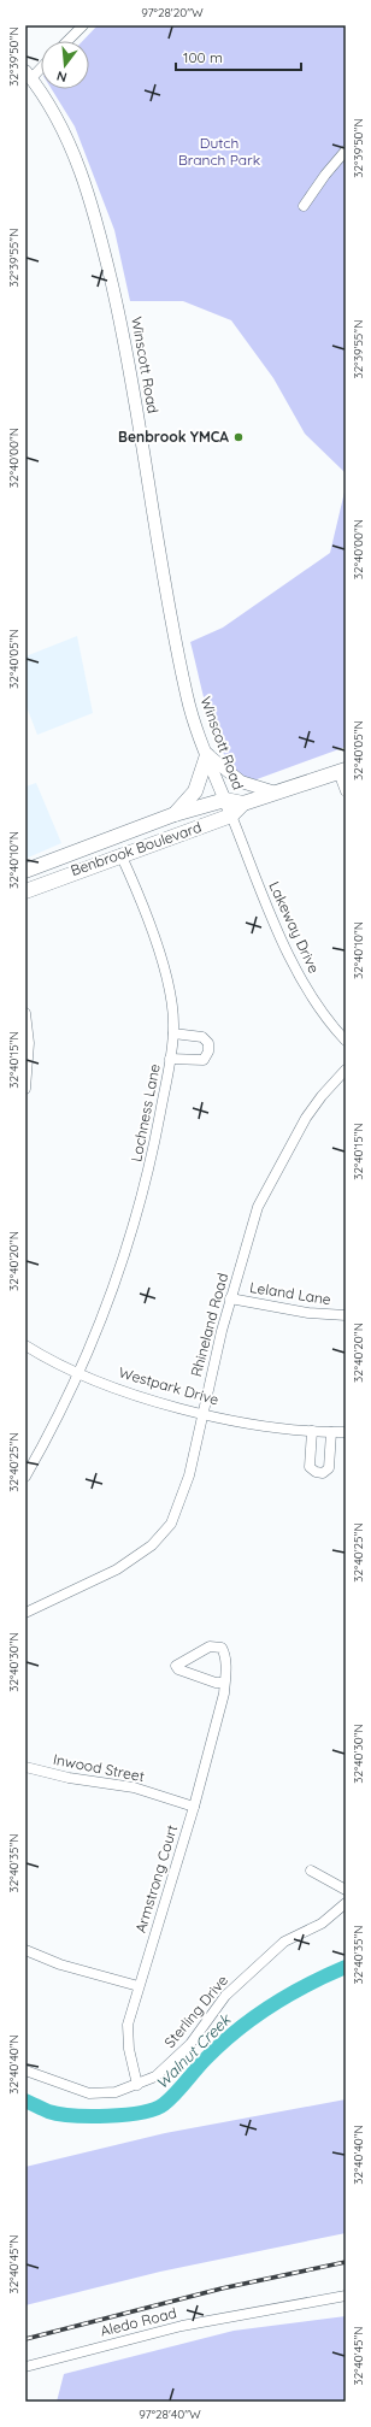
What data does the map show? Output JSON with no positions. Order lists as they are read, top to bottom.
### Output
{
  "streets": {
    "highway": ["Benbrook Boulevard"],
    "main road": ["Winscott Road"],
    "street": [
      "Lakeway Drive",
      "Lochness Lane",
      "Leland Lane",
      "Rhineland Road",
      "Westpark Drive",
      "Inwood Street",
      "Armstrong Court",
      "Sterling Drive",
      "Aledo Road"
    ]
  },
  "crossings": [
    ["Winscott Road", "Benbrook Boulevard"],
    ["Winscott Road", "Lakeway Drive"],
    ["Benbrook Boulevard", "Lakeway Drive"],
    ["Benbrook Boulevard", "Lochness Lane"],
    ["Lochness Lane", "Westpark Drive"],
    ["Leland Lane", "Rhineland Road"],
    ["Rhineland Road", "Westpark Drive"],
    ["Inwood Street", "Armstrong Court"],
    ["Armstrong Court", "Sterling Drive"]
  ],
  "water": ["Walnut Creek"],
  "parks": ["Dutch Branch Park"],
  "places": ["Benbrook YMCA"],
  "scale_bar": "100 m",
  "north": "bottom",
  "coordinates": [
    "97°28'20\"W",
    "32°39'50\"N",
    "32°39'55\"N",
    "32°40'00\"N",
    "32°40'05\"N",
    "32°40'10\"N",
    "32°40'15\"N",
    "32°40'20\"N",
    "32°40'25\"N",
    "32°40'30\"N",
    "32°40'35\"N",
    "32°40'40\"N",
    "32°40'45\"N",
    "97°28'40\"W"
  ]
}
